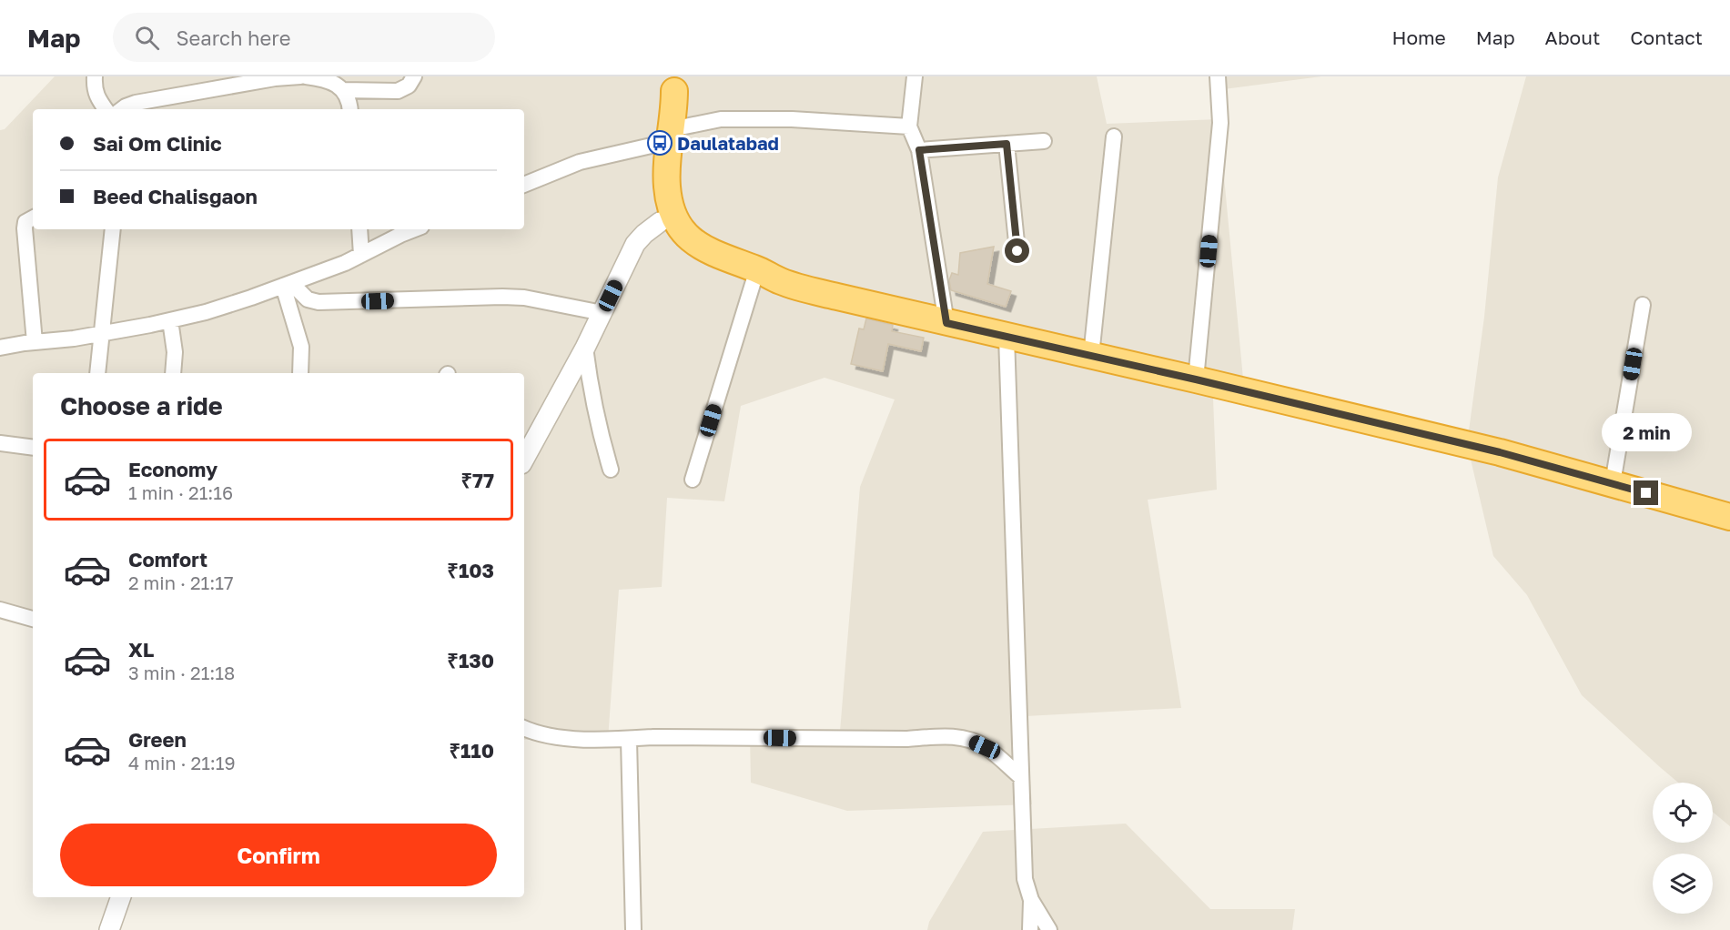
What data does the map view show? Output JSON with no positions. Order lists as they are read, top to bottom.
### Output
{
  "places": {
    "bus stop": ["Daulatabad"]
  },
  "page": {
    "header": "Map",
    "search": "Search here",
    "nav": [
      "Home",
      "Map",
      "About",
      "Contact"
    ],
    "banner": ["Sai Om Clinic", "Beed Chalisgaon"],
    "heading": "Choose a ride",
    "bubble": "2 min",
    "list": [
      {
        "name": "Economy",
        "note": "1 min · 21:16",
        "value": "₹77"
      },
      {
        "name": "Comfort",
        "note": "2 min · 21:17",
        "value": "₹103"
      },
      {
        "name": "XL",
        "note": "3 min · 21:18",
        "value": "₹130"
      },
      {
        "name": "Green",
        "note": "4 min · 21:19",
        "value": "₹110"
      }
    ],
    "buttons": "Confirm"
  }
}
